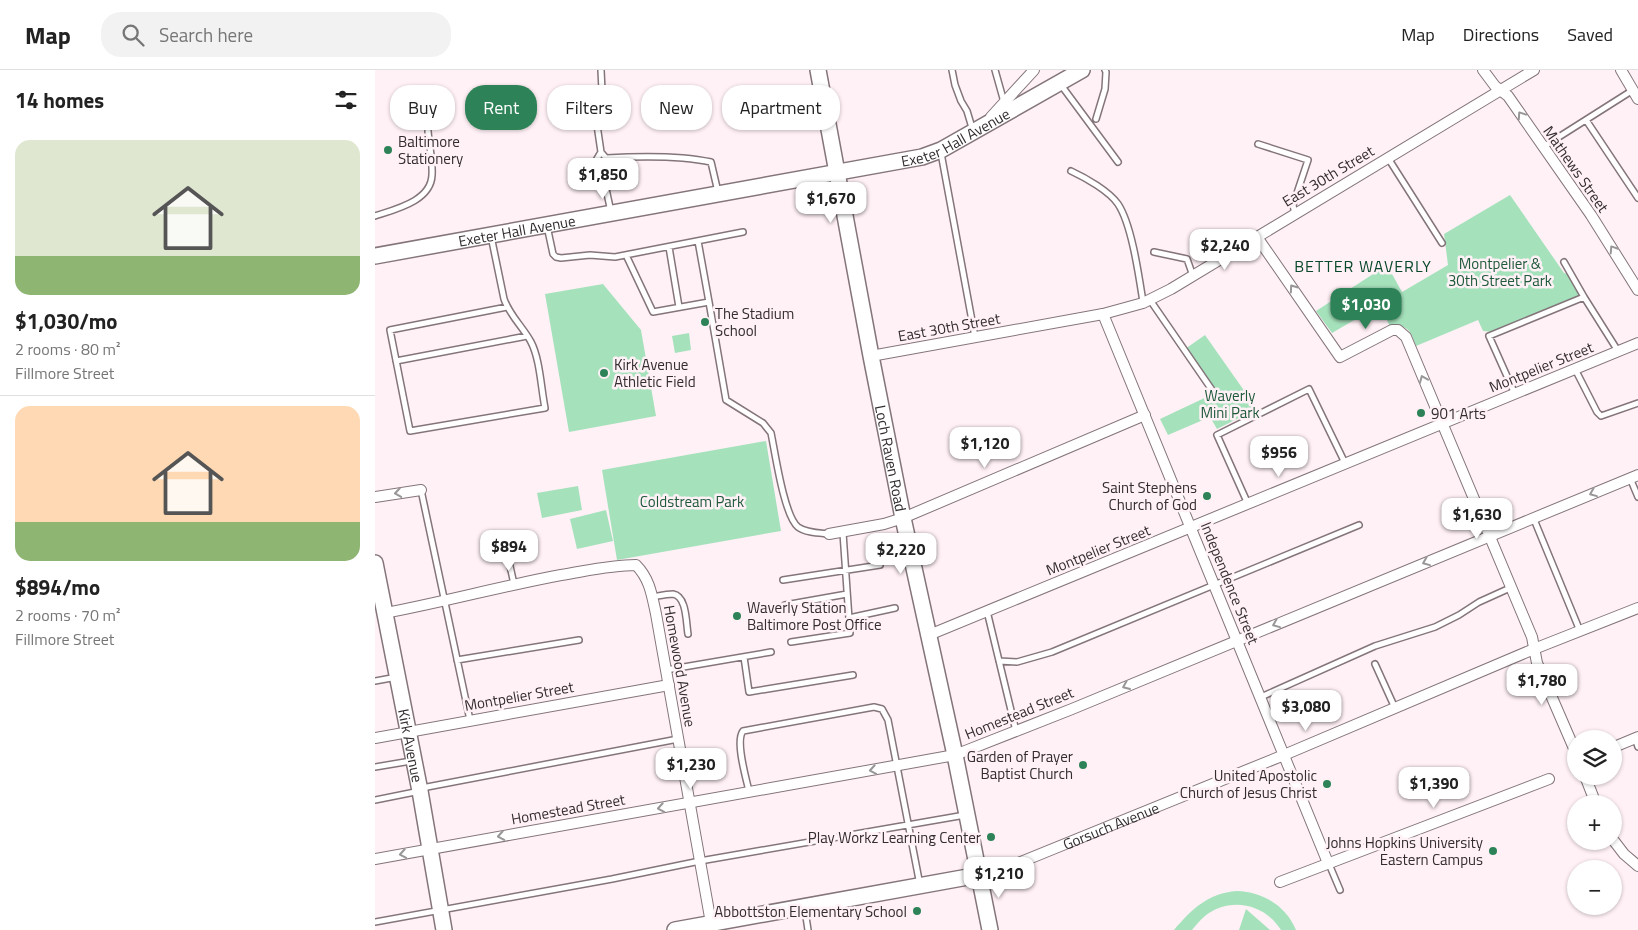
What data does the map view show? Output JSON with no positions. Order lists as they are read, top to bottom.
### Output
{
  "streets": {
    "street": [
      "Exeter Hall Avenue",
      "Mathews Street",
      "East 30th Street",
      "Montpelier Street",
      "Loch Raven Road",
      "Independence Street",
      "Homewood Avenue",
      "Homestead Street",
      "Kirk Avenue",
      "Gorsuch Avenue"
    ]
  },
  "crossings": [
    ["Exeter Hall Avenue", "Loch Raven Road"],
    ["Mathews Street", "East 30th Street"],
    ["East 30th Street", "Loch Raven Road"],
    ["East 30th Street", "Independence Street"],
    ["Montpelier Street", "Loch Raven Road"],
    ["Montpelier Street", "Independence Street"],
    ["Montpelier Street", "Homewood Avenue"],
    ["Montpelier Street", "Kirk Avenue"],
    ["Loch Raven Road", "Homestead Street"],
    ["Loch Raven Road", "Gorsuch Avenue"],
    ["Independence Street", "Homestead Street"],
    ["Independence Street", "Gorsuch Avenue"],
    ["Homewood Avenue", "Homestead Street"],
    ["Homewood Avenue", "Gorsuch Avenue"],
    ["Homestead Street", "Kirk Avenue"]
  ],
  "one_way": ["Mathews Street", "Homestead Street"],
  "districts": ["BETTER WAVERLY"],
  "parks": ["Montpelier & 30th Street Park", "Waverly Mini Park", "Coldstream Park"],
  "places": [
    "Baltimore Stationery",
    "The Stadium School",
    "Kirk Avenue Athletic Field",
    "901 Arts",
    "Saint Stephens Church of God",
    "Waverly Station Baltimore Post Office",
    "Garden of Prayer Baptist Church",
    "United Apostolic Church of Jesus Christ",
    "Play Workz Learning Center",
    "Johns Hopkins University Eastern Campus",
    "Abbottston Elementary School"
  ],
  "page": {
    "header": "Map",
    "search": "Search here",
    "nav": ["Map", "Directions", "Saved"],
    "heading": "14 homes",
    "chip": [
      "Buy",
      "Rent",
      "Filters",
      "New",
      "Apartment"
    ],
    "list": [
      {
        "name": "$1,030/mo",
        "note": "2 rooms · 80 m² · Fillmore Street"
      },
      {
        "name": "$894/mo",
        "note": "2 rooms · 70 m² · Fillmore Street"
      }
    ],
    "price": [
      "$1,850",
      "$1,670",
      "$2,240",
      "$1,030",
      "$1,120",
      "$956",
      "$1,630",
      "$894",
      "$2,220",
      "$1,780",
      "$3,080",
      "$1,230",
      "$1,390",
      "$1,210"
    ],
    "map_buttons": ["+", "−"]
  }
}
